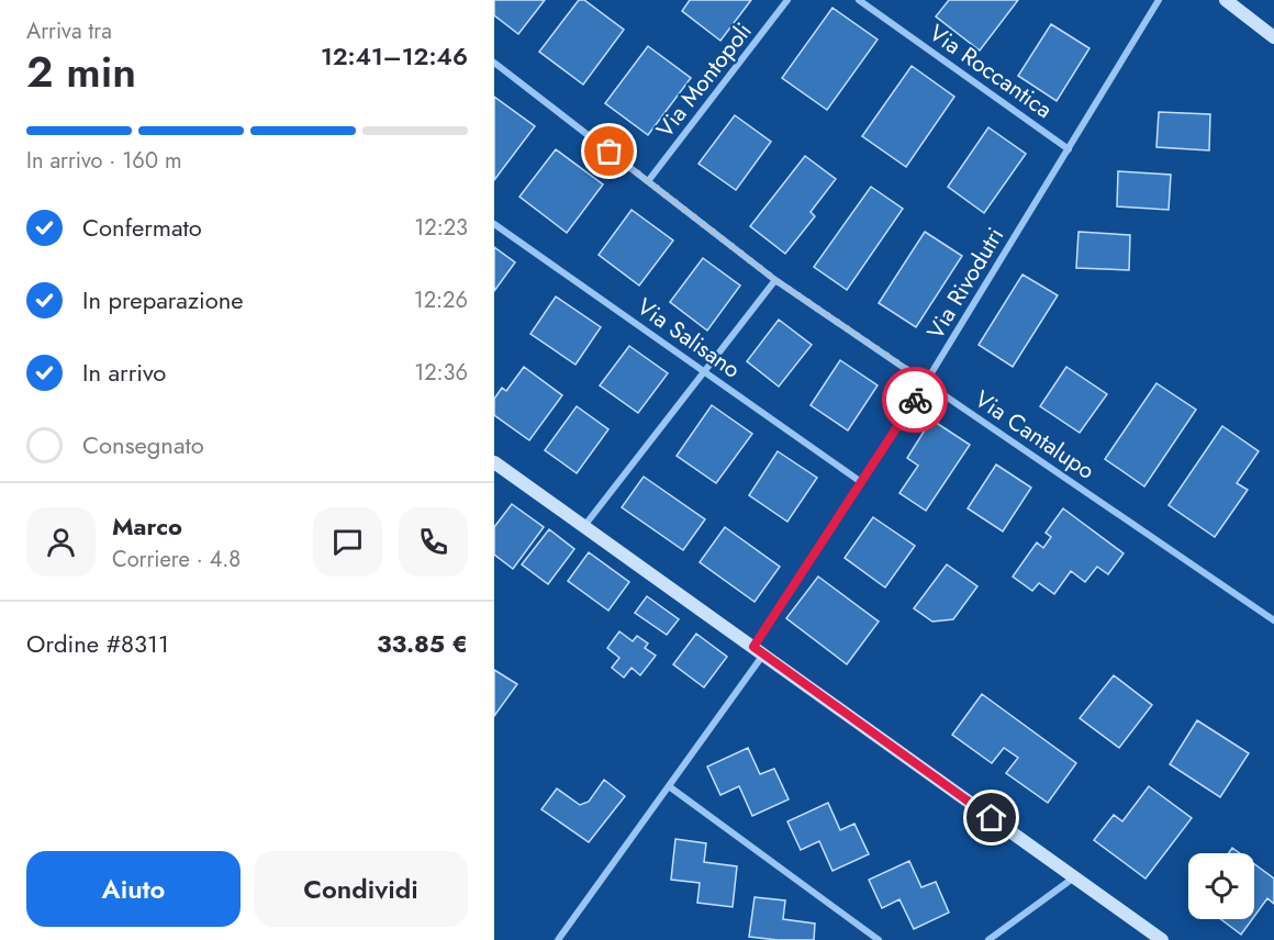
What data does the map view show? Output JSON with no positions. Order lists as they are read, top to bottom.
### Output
{
  "streets": {
    "street": [
      "Via Roccantica",
      "Via Montopoli",
      "Via Rivodutri",
      "Via Salisano",
      "Via Cantalupo"
    ]
  },
  "crossings": [
    ["Via Roccantica", "Via Rivodutri"],
    ["Via Montopoli", "Via Cantalupo"],
    ["Via Rivodutri", "Via Salisano"],
    ["Via Rivodutri", "Via Cantalupo"]
  ],
  "page": {
    "heading": ["2 min", "Arriva tra", "12:41–12:46"],
    "panel": [
      "Marco",
      "Corriere · 4.8",
      "Ordine #8311",
      "33.85 €"
    ],
    "bar": "In arrivo · 160 m",
    "list": [
      ["Confermato", "12:23"],
      ["In preparazione", "12:26"],
      ["In arrivo", "12:36"],
      "Consegnato"
    ],
    "buttons": ["Aiuto", "Condividi"]
  }
}
